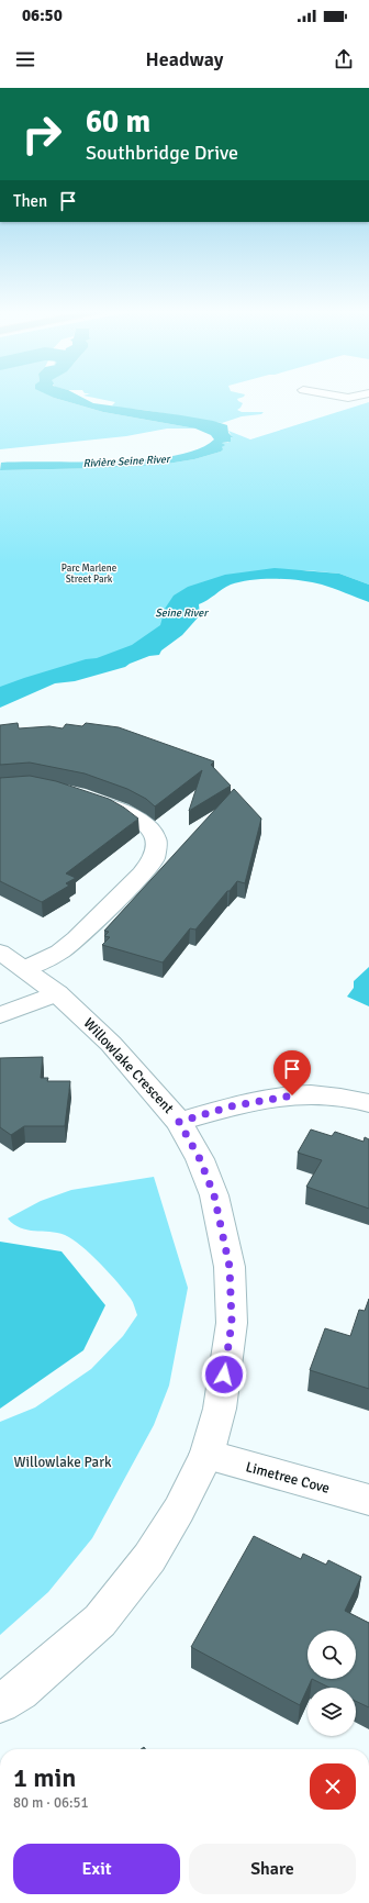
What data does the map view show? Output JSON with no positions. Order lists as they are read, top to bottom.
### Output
{
  "streets": {
    "street": ["Willowlake Crescent", "Limetree Cove"]
  },
  "crossings": [
    ["Willowlake Crescent", "Limetree Cove"]
  ],
  "water": ["Rivière Seine River", "Seine River"],
  "parks": ["Parc Marlene Street Park", "Willowlake Park"],
  "page": {
    "status": "06:50",
    "header": "Headway",
    "turn": ["60 m", "Southbridge Drive"],
    "then": "Then",
    "heading": ["1 min", "80 m · 06:51"],
    "buttons": ["Exit", "Share"]
  }
}
